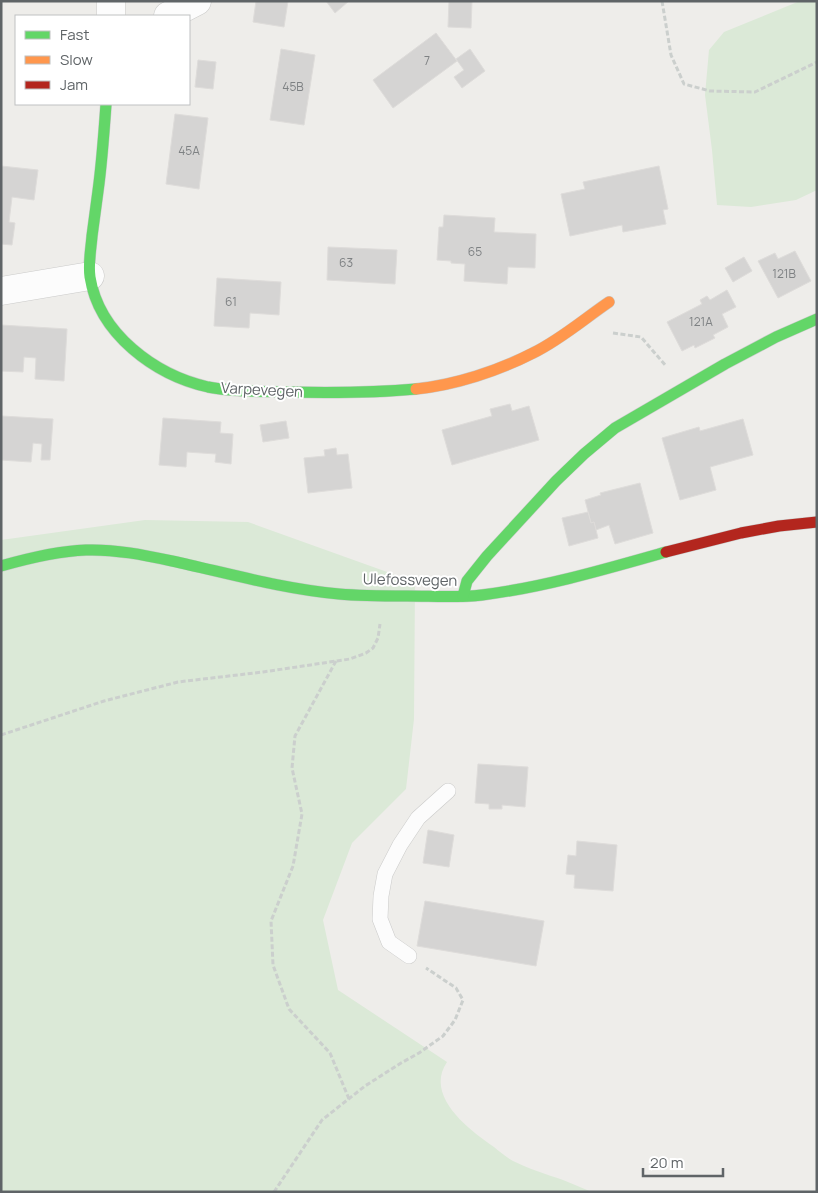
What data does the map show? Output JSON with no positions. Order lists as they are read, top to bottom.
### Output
{
  "streets": {
    "street": ["Varpevegen", "Ulefossvegen"]
  },
  "house_numbers": [
    "7",
    "45B",
    "45A",
    "65",
    "63",
    "121B",
    "61",
    "121A"
  ],
  "legend": ["Fast", "Slow", "Jam"],
  "scale_bar": "20 m"
}
